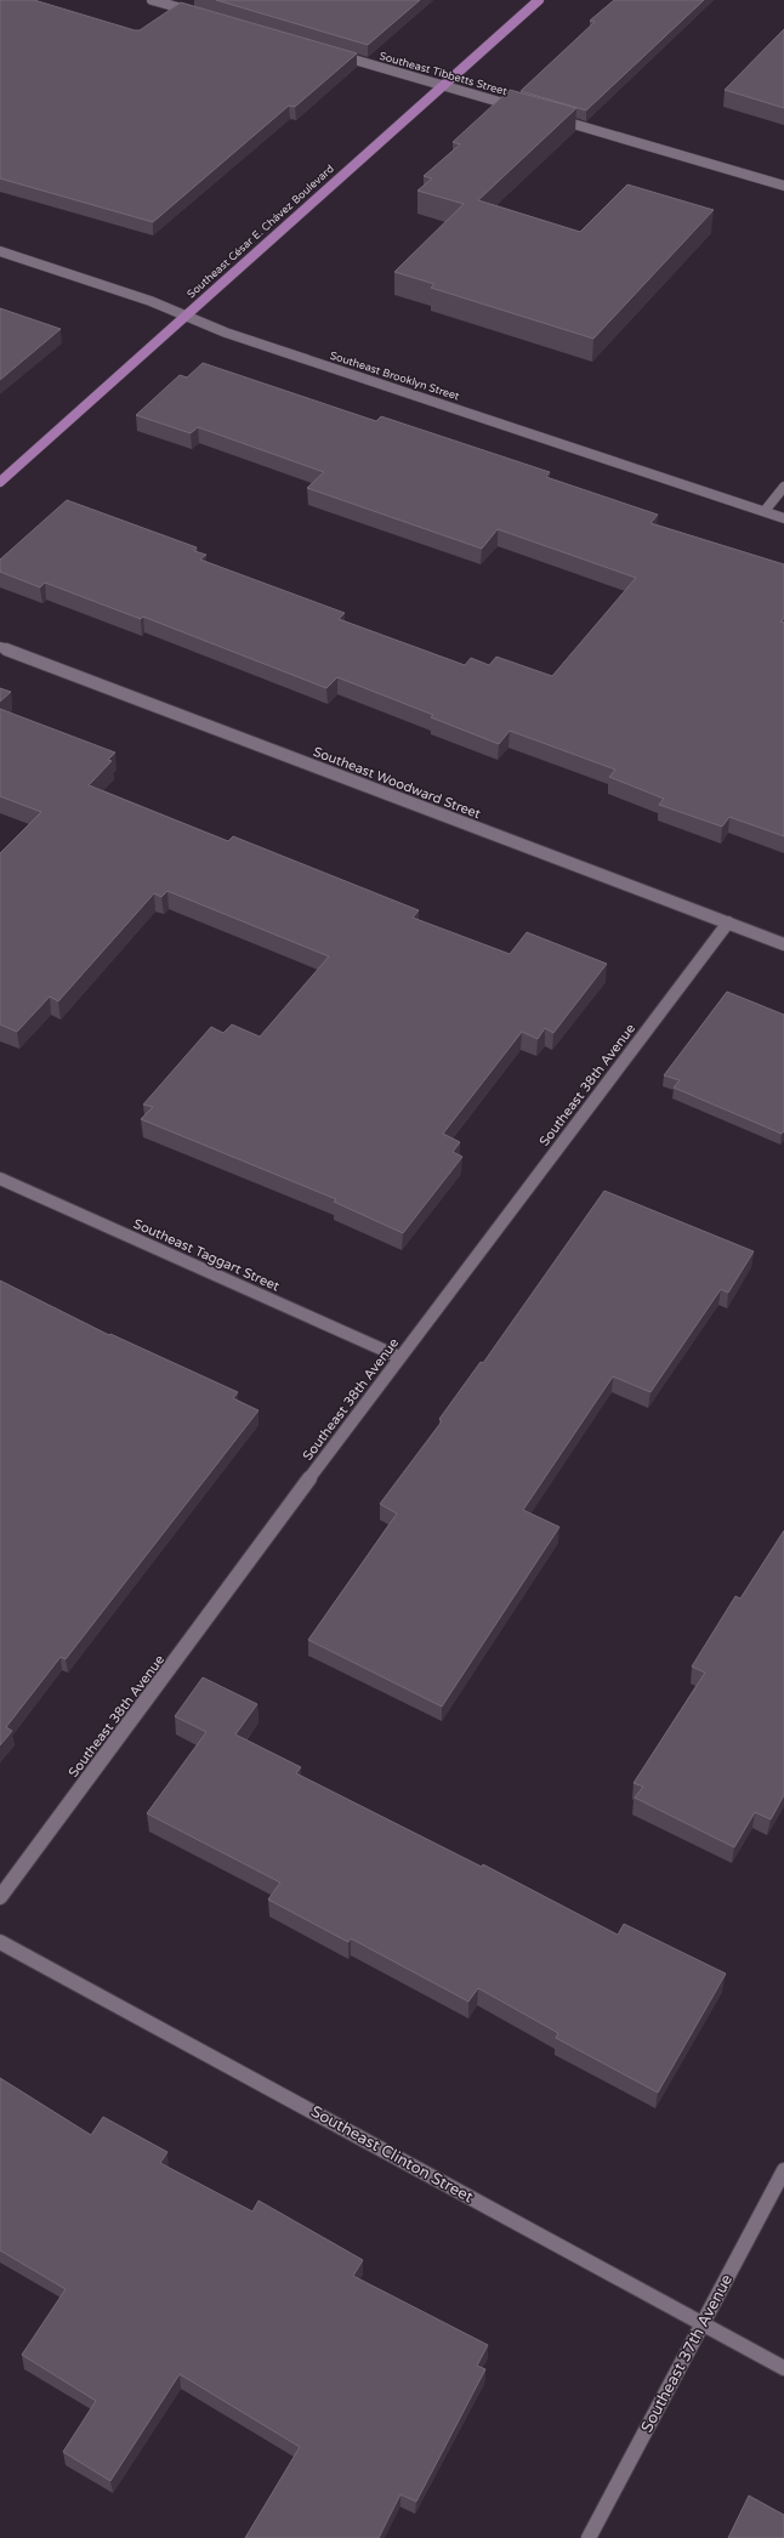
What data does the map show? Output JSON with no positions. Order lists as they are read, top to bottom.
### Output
{
  "streets": {
    "main road": ["Southeast César E. Chávez Boulevard"],
    "street": [
      "Southeast Tibbetts Street",
      "Southeast Brooklyn Street",
      "Southeast Woodward Street",
      "Southeast 38th Avenue",
      "Southeast Taggart Street",
      "Southeast Clinton Street",
      "Southeast 37th Avenue"
    ]
  },
  "crossings": [
    ["Southeast Tibbetts Street", "Southeast César E. Chávez Boulevard"],
    ["Southeast César E. Chávez Boulevard", "Southeast Brooklyn Street"],
    ["Southeast Woodward Street", "Southeast 38th Avenue"],
    ["Southeast 38th Avenue", "Southeast Taggart Street"],
    ["Southeast Clinton Street", "Southeast 37th Avenue"]
  ]
}
